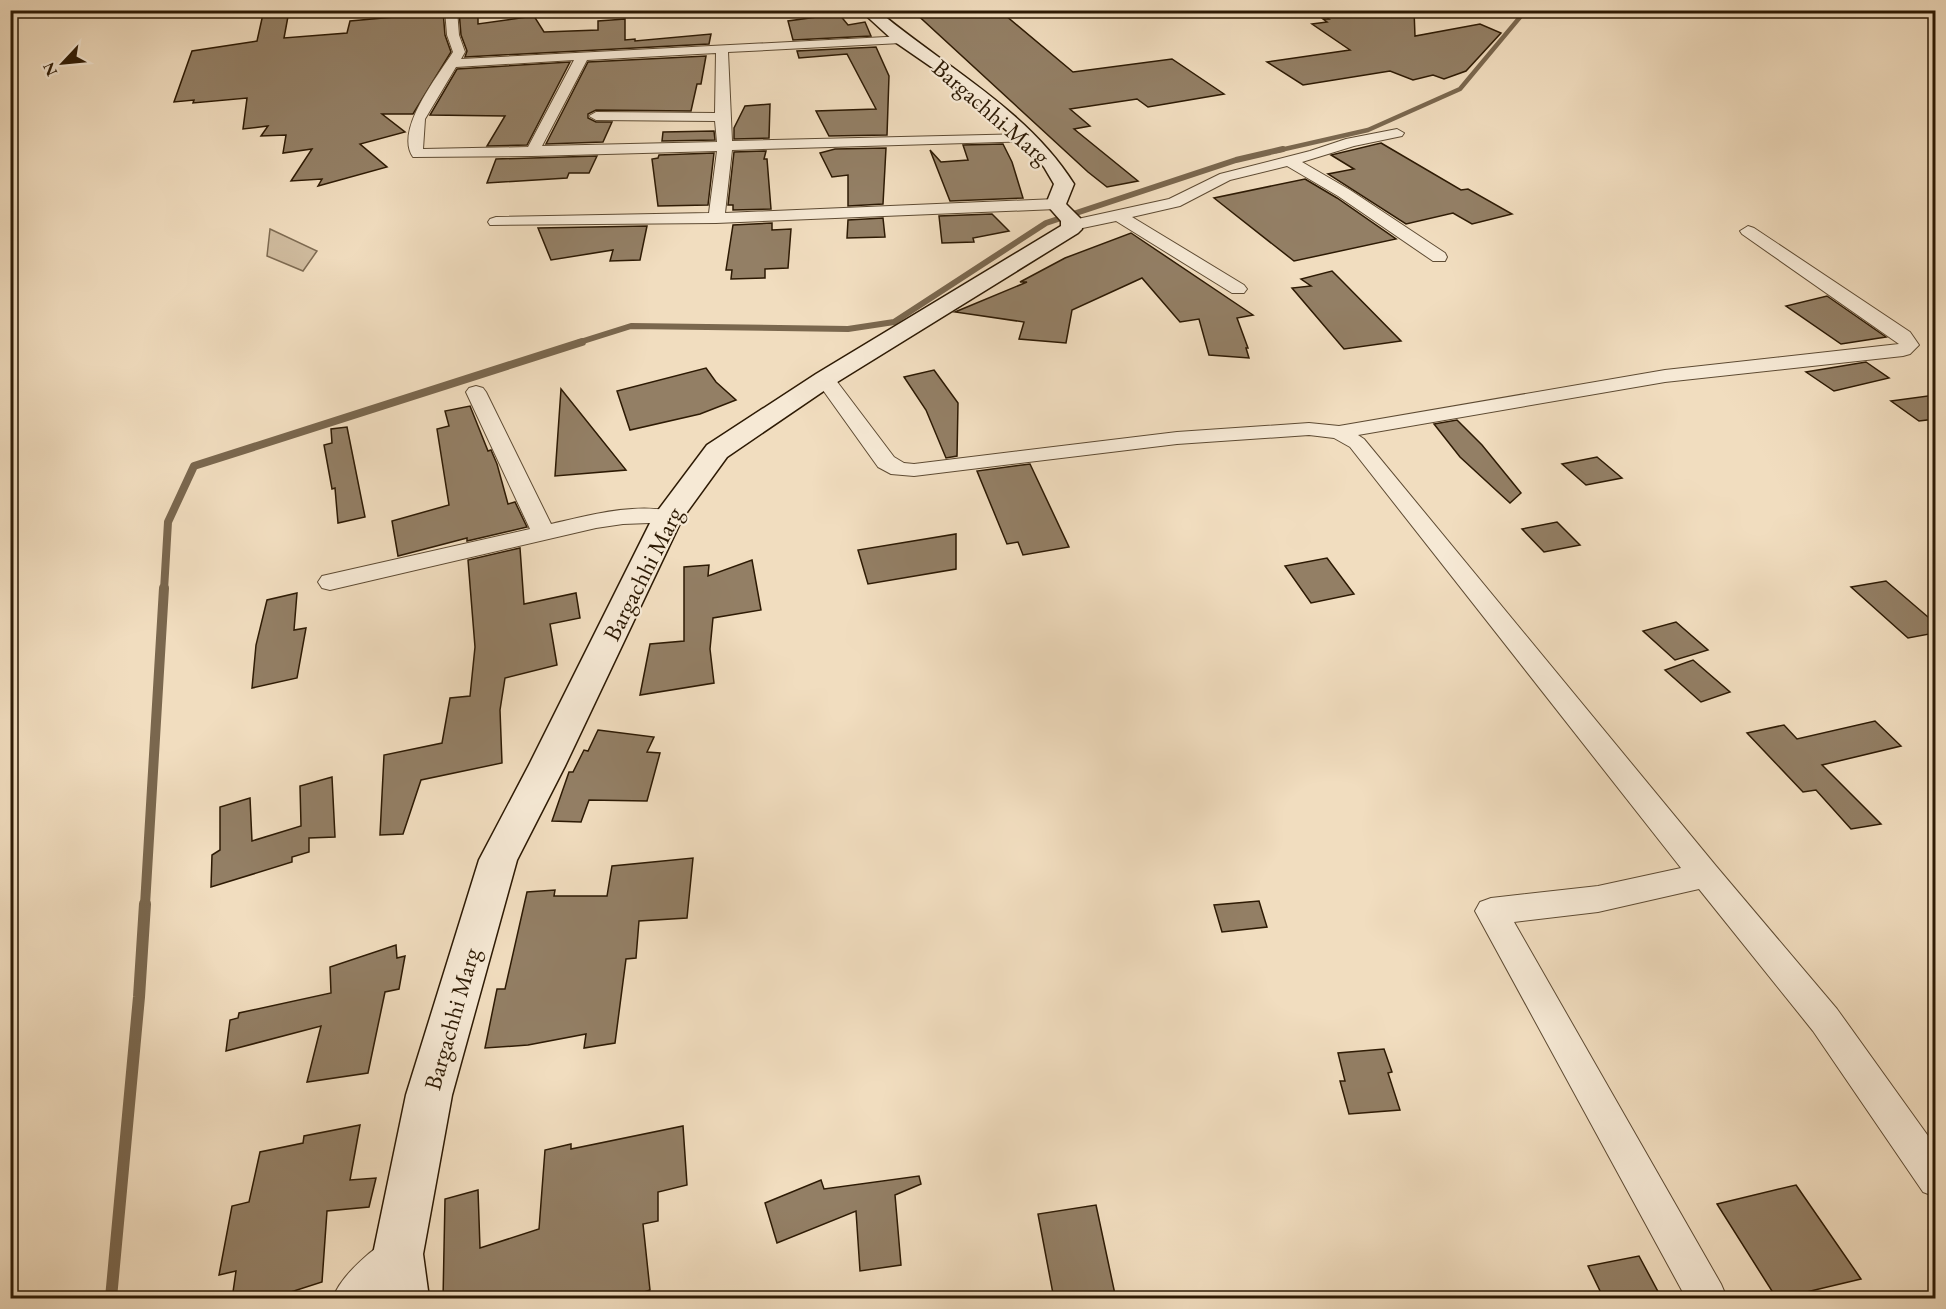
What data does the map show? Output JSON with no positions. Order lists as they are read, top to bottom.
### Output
{
  "streets": {
    "street": ["Bargachhi Marg"]
  },
  "north": "bottom left"
}
